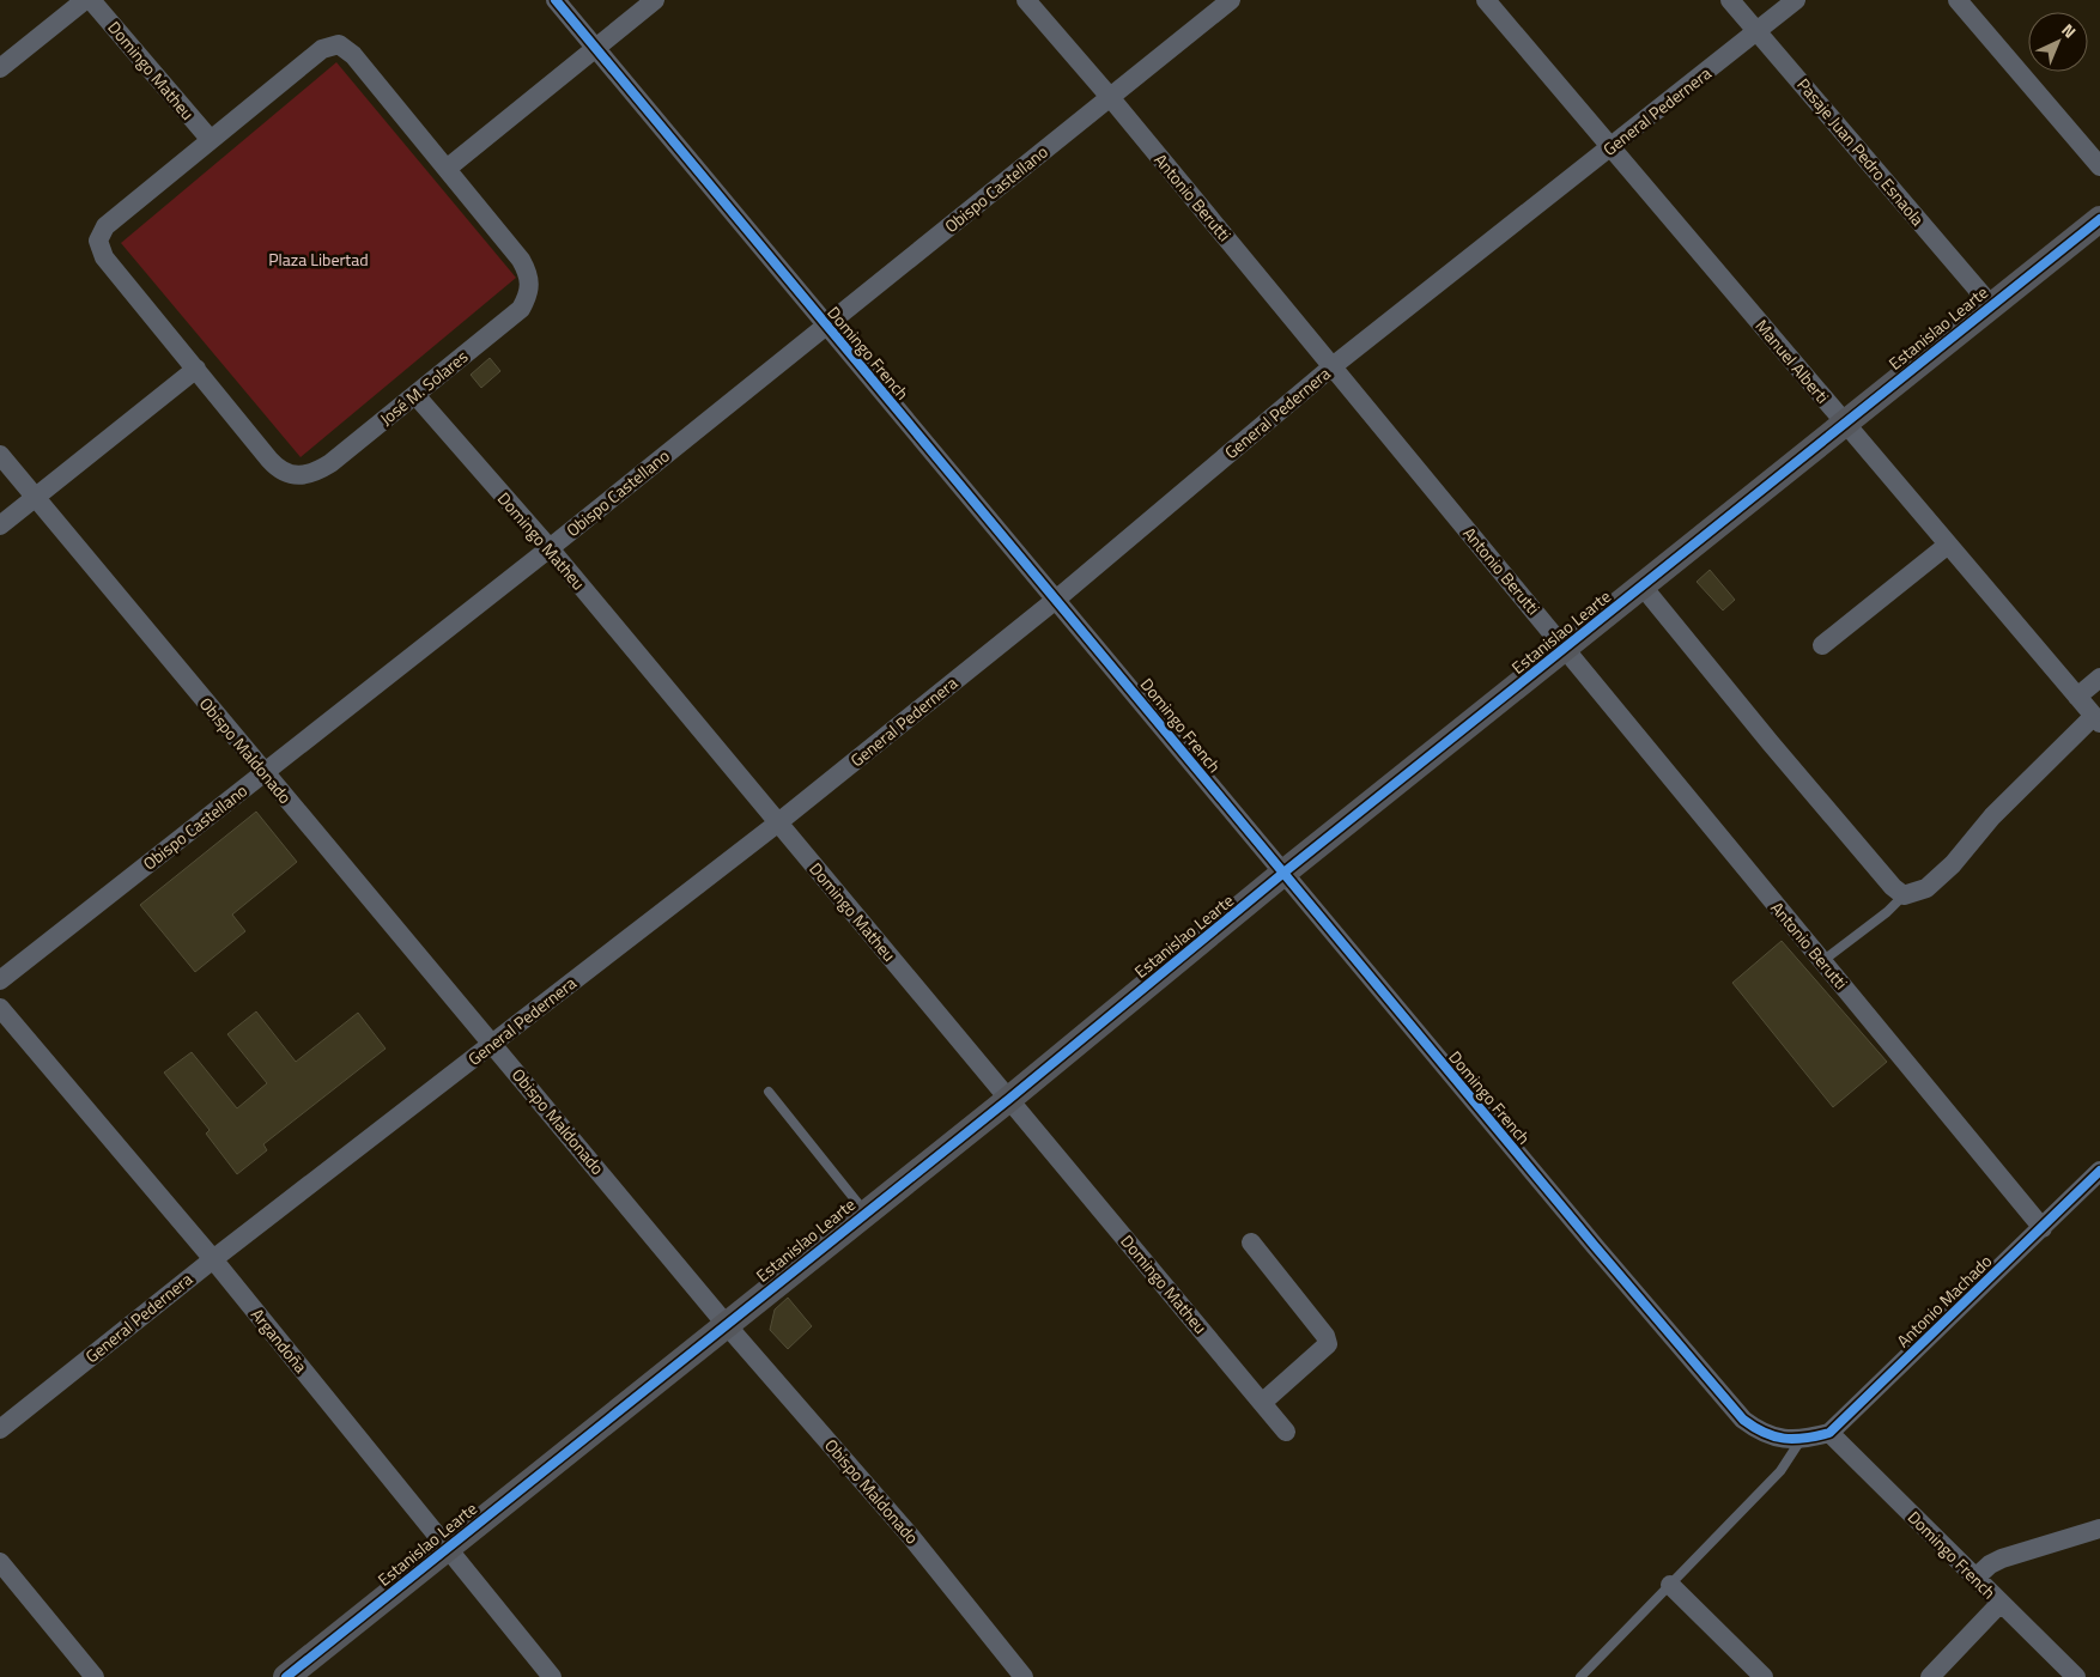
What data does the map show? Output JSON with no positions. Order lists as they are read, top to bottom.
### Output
{
  "streets": {
    "street": [
      "Domingo Matheu",
      "General Pedernera",
      "Pasaje Juan Pedro Esnaola",
      "Obispo Castellano",
      "Antonio Berutti",
      "Estanislao Learte",
      "Domingo French",
      "Manuel Alberti",
      "José M. Solares",
      "Obispo Maldonado",
      "Antonio Machado",
      "Argandoña"
    ]
  },
  "crossings": [
    ["Domingo Matheu", "General Pedernera"],
    ["Domingo Matheu", "Obispo Castellano"],
    ["Domingo Matheu", "Estanislao Learte"],
    ["Domingo Matheu", "José M. Solares"],
    ["General Pedernera", "Pasaje Juan Pedro Esnaola"],
    ["General Pedernera", "Antonio Berutti"],
    ["General Pedernera", "Domingo French"],
    ["General Pedernera", "Manuel Alberti"],
    ["General Pedernera", "Obispo Maldonado"],
    ["General Pedernera", "Argandoña"],
    ["Pasaje Juan Pedro Esnaola", "Estanislao Learte"],
    ["Obispo Castellano", "Antonio Berutti"],
    ["Obispo Castellano", "Domingo French"],
    ["Obispo Castellano", "Obispo Maldonado"],
    ["Antonio Berutti", "Estanislao Learte"],
    ["Antonio Berutti", "Antonio Machado"],
    ["Estanislao Learte", "Domingo French"],
    ["Estanislao Learte", "Manuel Alberti"],
    ["Estanislao Learte", "Obispo Maldonado"],
    ["Estanislao Learte", "Argandoña"],
    ["Domingo French", "Antonio Machado"]
  ],
  "parks": ["Plaza Libertad"],
  "north": "top right"
}
